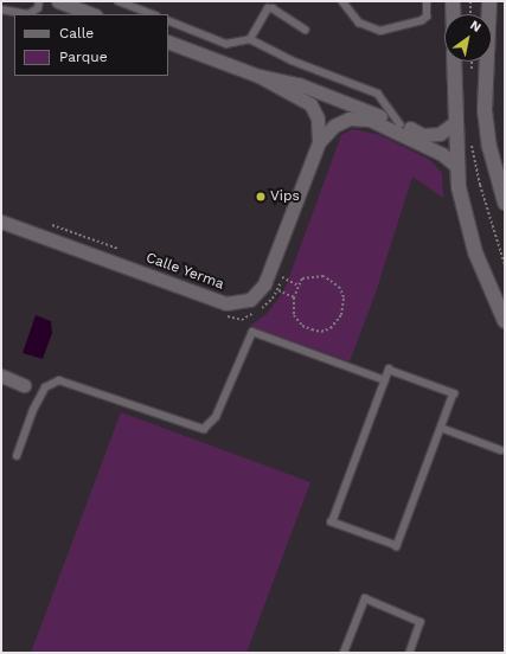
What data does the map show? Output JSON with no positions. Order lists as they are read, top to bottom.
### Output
{
  "streets": {
    "street": ["Calle Yerma"]
  },
  "places": ["Vips"],
  "legend": ["Calle", "Parque"],
  "north": "top right"
}
